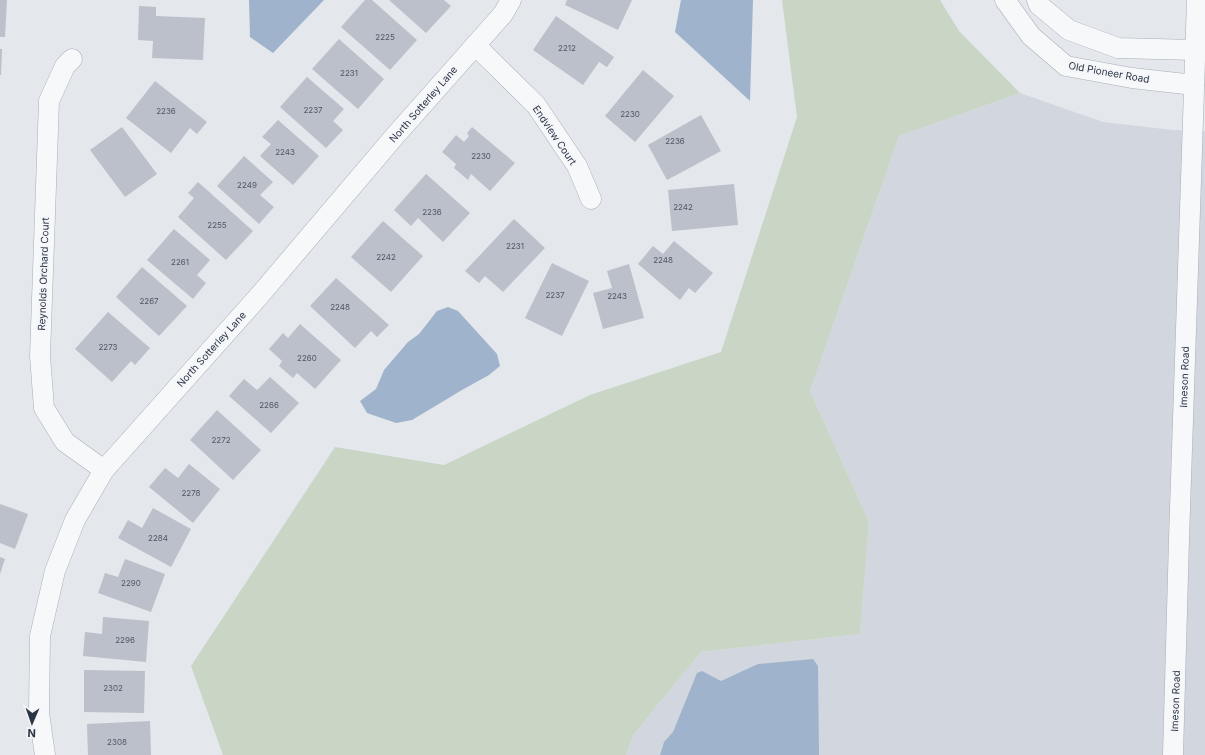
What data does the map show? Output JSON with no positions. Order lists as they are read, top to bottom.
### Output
{
  "streets": {
    "street": [
      "Old Pioneer Road",
      "North Sotterley Lane",
      "Endview Court",
      "Reynolds Orchard Court",
      "Imeson Road"
    ]
  },
  "crossings": [
    ["Old Pioneer Road", "Imeson Road"],
    ["North Sotterley Lane", "Endview Court"],
    ["North Sotterley Lane", "Reynolds Orchard Court"]
  ],
  "house_numbers": [
    "2225",
    "2212",
    "2231",
    "2237",
    "2236",
    "2230",
    "2236",
    "2243",
    "2230",
    "2249",
    "2242",
    "2236",
    "2255",
    "2231",
    "2242",
    "2248",
    "2261",
    "2237",
    "2243",
    "2267",
    "2248",
    "2273",
    "2260",
    "2266",
    "2272",
    "2278",
    "2284",
    "2290",
    "2296",
    "2302",
    "2308"
  ],
  "north": "bottom"
}
